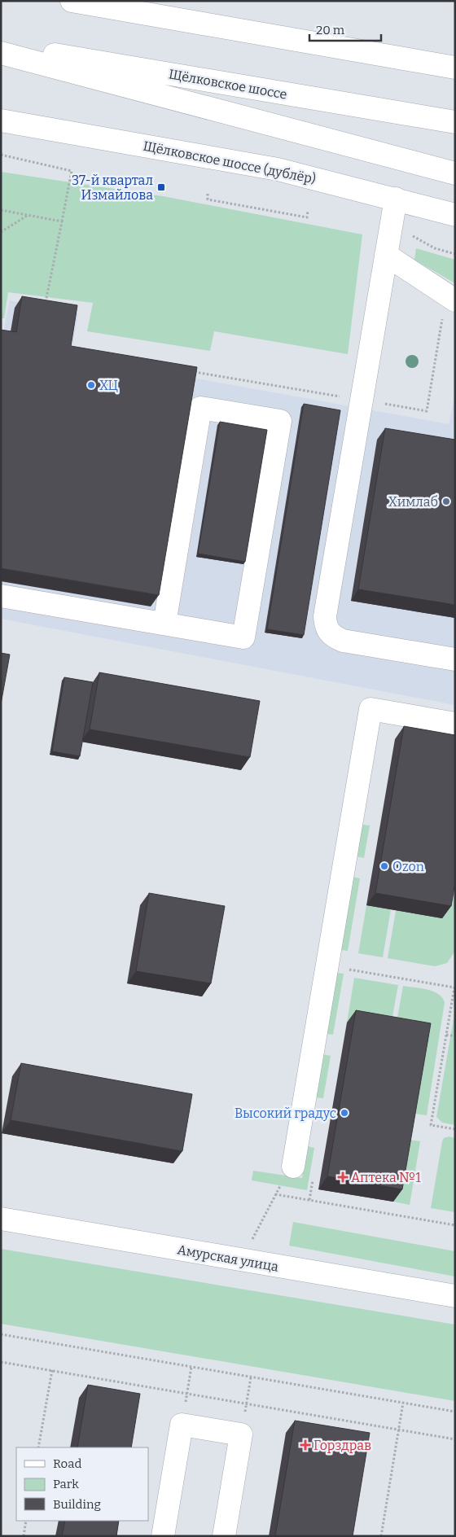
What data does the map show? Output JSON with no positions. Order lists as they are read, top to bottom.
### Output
{
  "streets": {
    "main road": ["Щёлковское шоссе", "Щёлковское шоссе (дублёр)", "Амурская улица"]
  },
  "places": {
    "transit": ["37-й квартал Измайлова"],
    "other": [
      "ХЦ",
      "Химлаб",
      "Ozon",
      "Высокий градус"
    ],
    "health": ["Аптека №1", "Горздрав"]
  },
  "legend": ["Road", "Park", "Building"],
  "scale_bar": "20 m"
}
